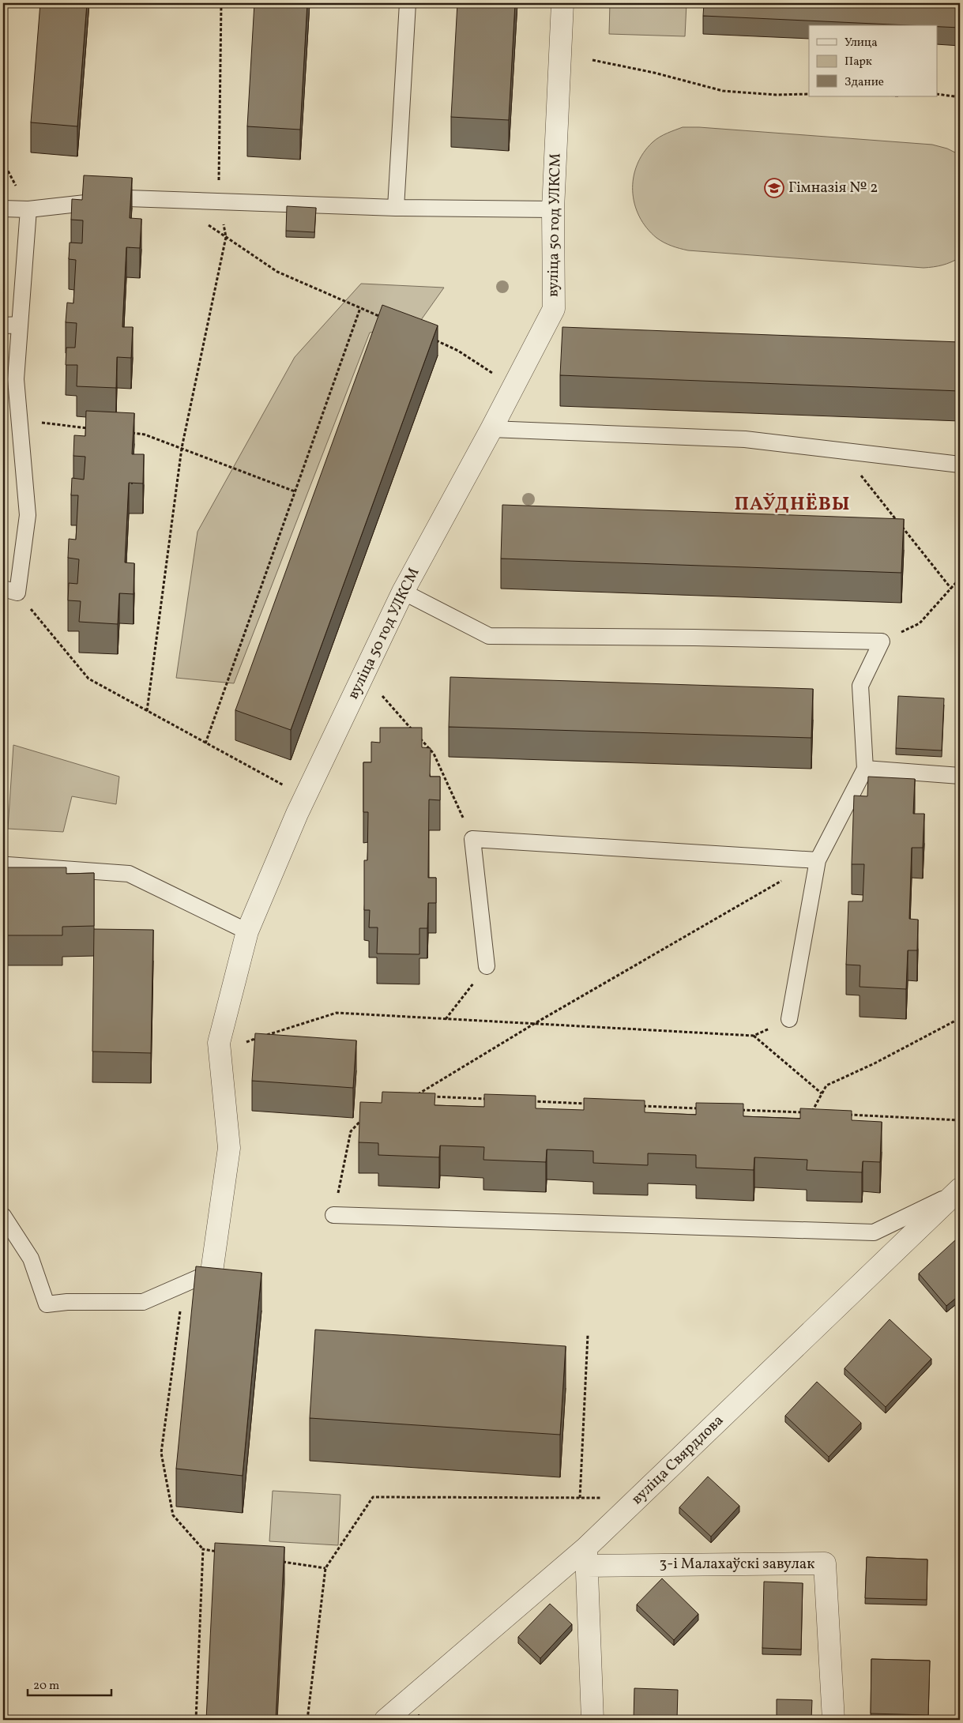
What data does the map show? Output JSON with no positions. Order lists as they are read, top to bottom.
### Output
{
  "streets": {
    "street": ["вуліца 50 год УЛКСМ", "вуліца Свярдлова", "3-і Малахаўскі завулак"]
  },
  "crossings": [
    ["вуліца Свярдлова", "3-і Малахаўскі завулак"]
  ],
  "districts": ["ПАЎДНЁВЫ"],
  "places": {
    "school or university": ["Гімназія № 2"]
  },
  "legend": ["Улица", "Парк", "Здание"],
  "scale_bar": "20 m"
}
